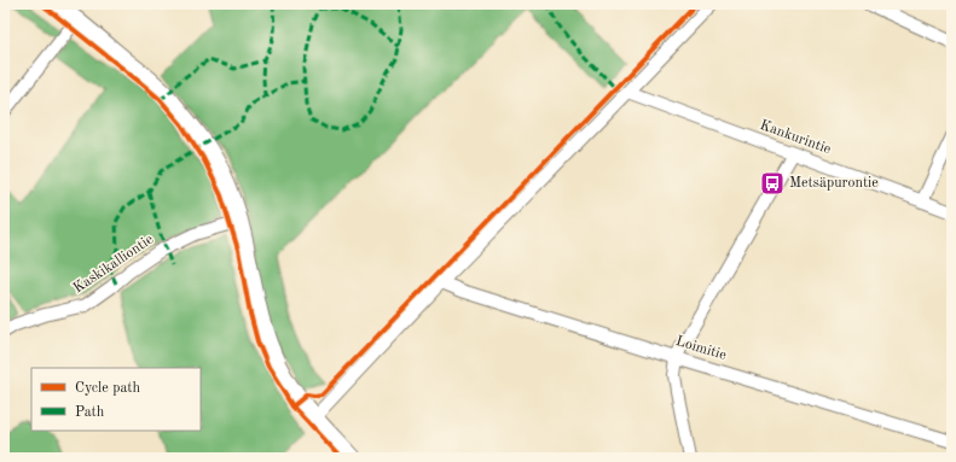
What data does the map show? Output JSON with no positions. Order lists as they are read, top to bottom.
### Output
{
  "streets": {
    "street": ["Kankurintie", "Kaskikalliontie", "Loimitie"]
  },
  "places": {
    "bus stop": ["Metsäpurontie"]
  },
  "legend": ["Cycle path", "Path"]
}
